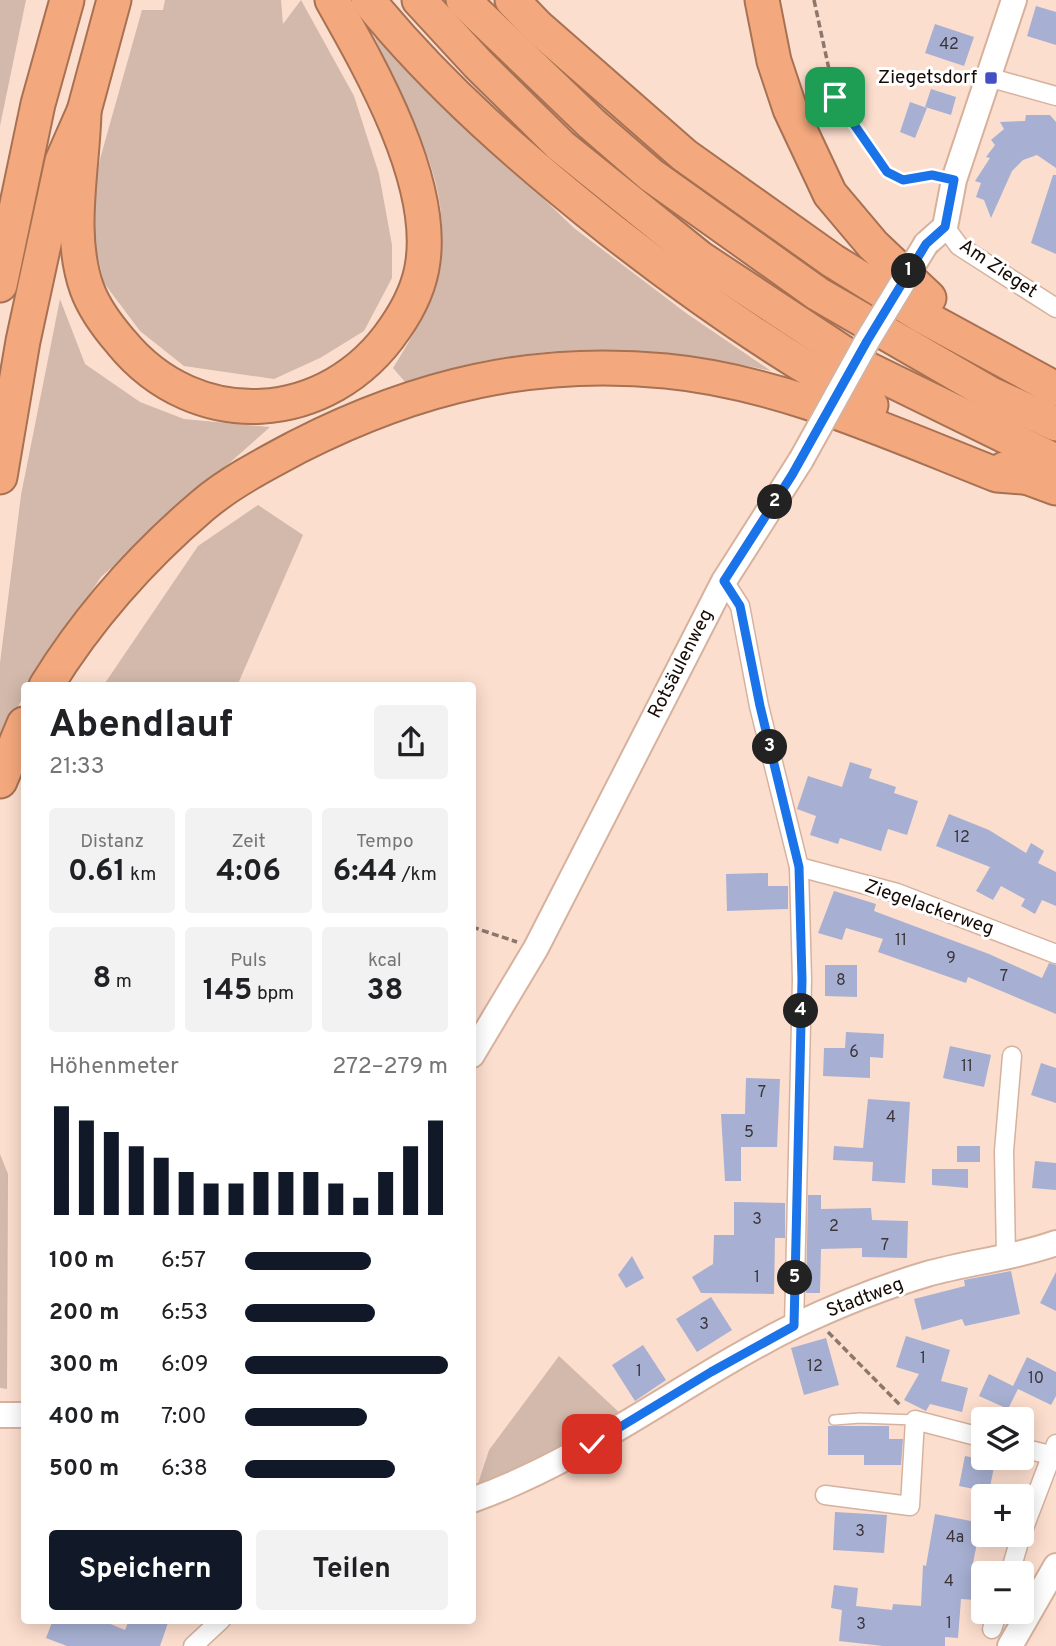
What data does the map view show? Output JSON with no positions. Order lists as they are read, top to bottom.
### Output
{
  "streets": {
    "street": [
      "Am Zieget",
      "Rotsäulenweg",
      "Ziegelackerweg",
      "Stadtweg"
    ]
  },
  "crossings": [
    ["Am Zieget", "Rotsäulenweg"]
  ],
  "places": {
    "transit": ["Ziegetsdorf"]
  },
  "house_numbers": [
    "42",
    "12",
    "11",
    "9",
    "7",
    "8",
    "6",
    "11",
    "7",
    "4",
    "5",
    "3",
    "2",
    "7",
    "1",
    "3",
    "1",
    "12",
    "1",
    "10",
    "3",
    "4a",
    "4",
    "1",
    "3"
  ],
  "page": {
    "pins": [
      "1",
      "2",
      "3",
      "4",
      "5"
    ],
    "heading": ["Abendlauf", "21:33"],
    "stats": [
      ["Distanz", "0.61 km"],
      ["Zeit", "4:06"],
      ["Tempo", "6:44 /km"],
      ["8 m"],
      ["Puls", "145 bpm"],
      ["kcal", "38"]
    ],
    "chart": ["Höhenmeter", "272–279 m"],
    "list": [
      {
        "name": "100 m",
        "note": "6:57"
      },
      {
        "name": "200 m",
        "note": "6:53"
      },
      {
        "name": "300 m",
        "note": "6:09"
      },
      {
        "name": "400 m",
        "note": "7:00"
      },
      {
        "name": "500 m",
        "note": "6:38"
      }
    ],
    "map_buttons": ["+", "−"],
    "buttons": ["Speichern", "Teilen"]
  }
}
